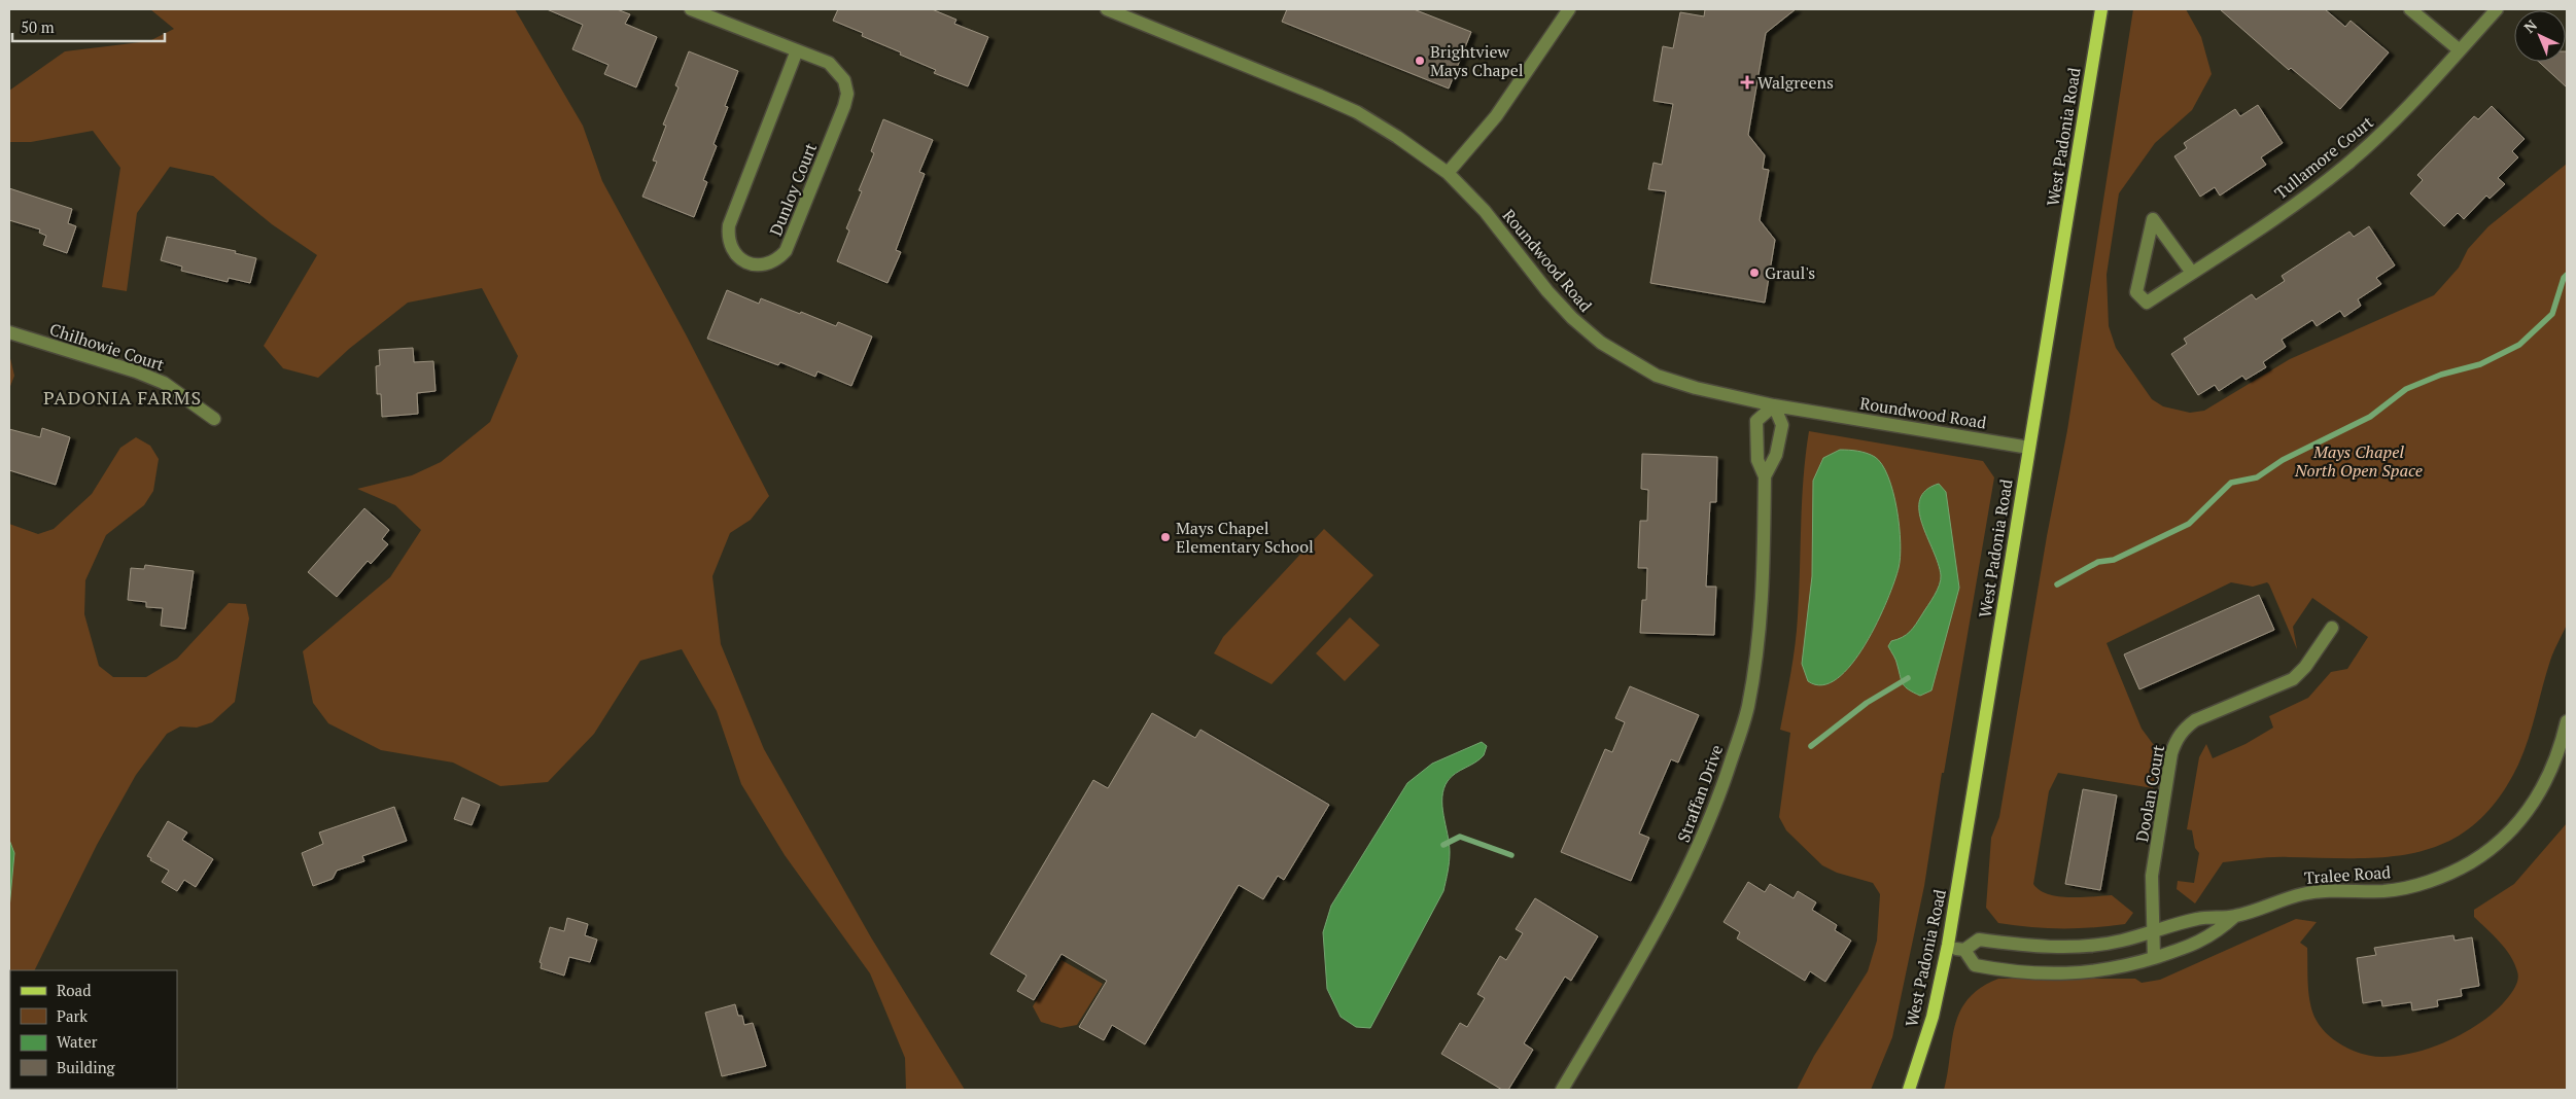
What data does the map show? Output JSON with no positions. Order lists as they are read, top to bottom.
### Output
{
  "streets": {
    "main road": ["West Padonia Road"],
    "street": [
      "Tullamore Court",
      "Dunloy Court",
      "Roundwood Road",
      "Chilhowie Court",
      "Straffan Drive",
      "Doolan Court",
      "Tralee Road"
    ]
  },
  "crossings": [
    ["West Padonia Road", "Roundwood Road"],
    ["Roundwood Road", "Straffan Drive"],
    ["Doolan Court", "Tralee Road"]
  ],
  "districts": ["PADONIA FARMS"],
  "parks": ["Mays Chapel North Open Space"],
  "places": {
    "other": ["Brightview Mays Chapel", "Graul's", "Mays Chapel Elementary School"],
    "health": ["Walgreens"]
  },
  "legend": [
    "Road",
    "Park",
    "Water",
    "Building"
  ],
  "scale_bar": "50 m",
  "north": "top left"
}
